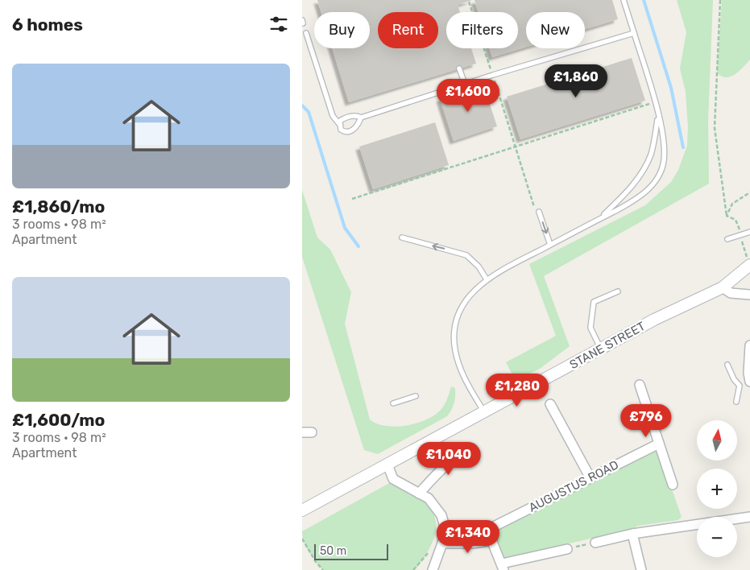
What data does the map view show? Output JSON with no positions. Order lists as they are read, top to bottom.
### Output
{
  "streets": {
    "street": ["STANE STREET", "AUGUSTUS ROAD"]
  },
  "scale_bar": "50 m",
  "north": "top",
  "page": {
    "heading": "6 homes",
    "chip": [
      "Buy",
      "Rent",
      "Filters",
      "New"
    ],
    "list": [
      {
        "name": "£1,860/mo",
        "note": "3 rooms · 98 m² · Apartment"
      },
      {
        "name": "£1,600/mo",
        "note": "3 rooms · 98 m² · Apartment"
      }
    ],
    "price": [
      "£1,860",
      "£1,600",
      "£1,280",
      "£796",
      "£1,040",
      "£1,340"
    ],
    "map_buttons": ["+", "−"],
    "scale": "50 m"
  }
}
